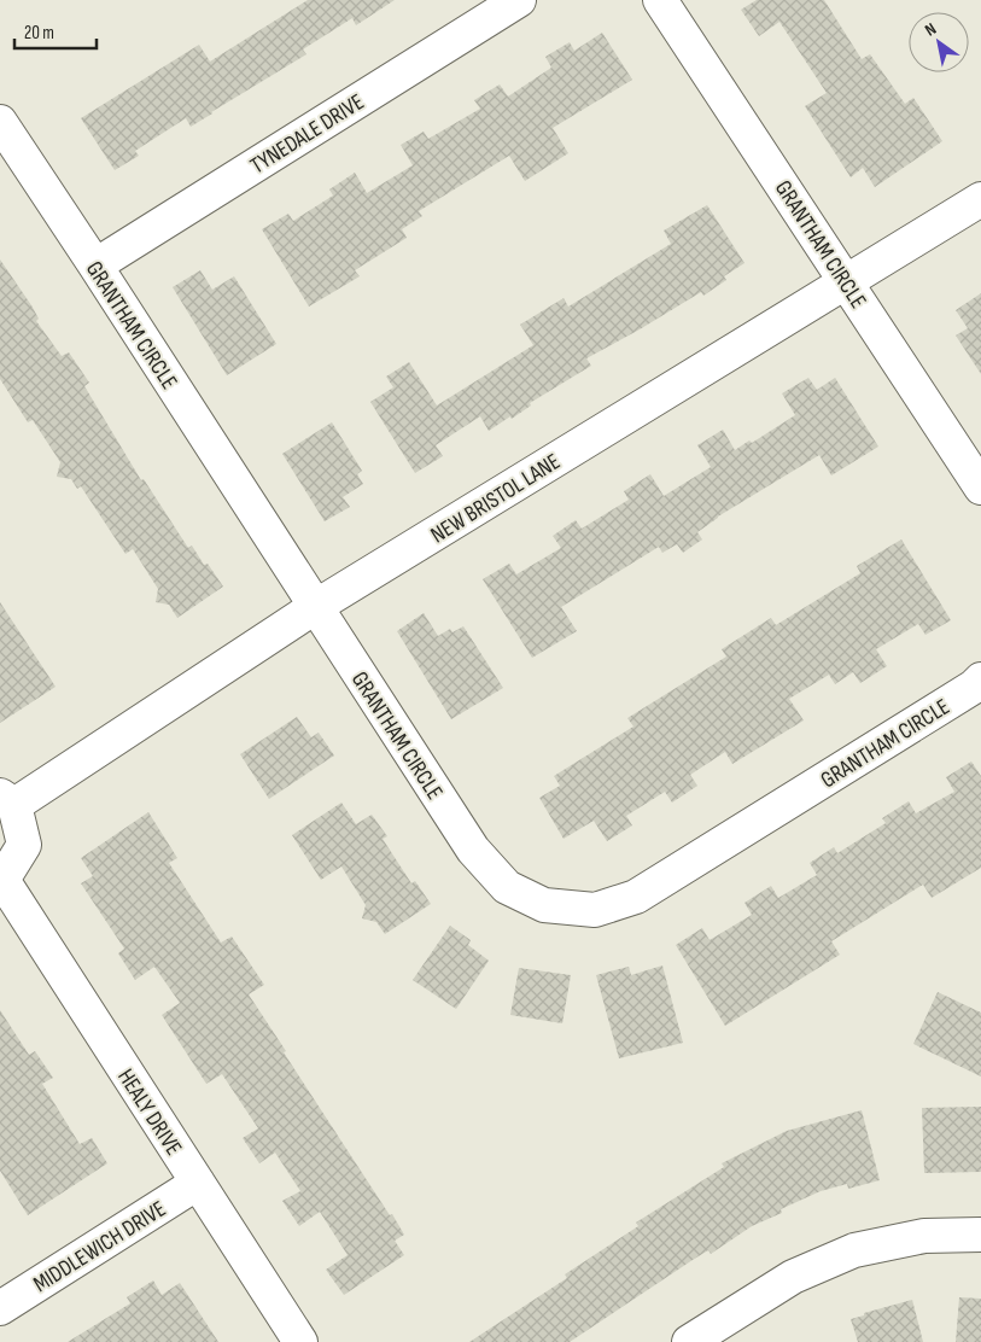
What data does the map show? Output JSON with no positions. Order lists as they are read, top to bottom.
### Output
{
  "streets": {
    "street": [
      "TYNEDALE DRIVE",
      "GRANTHAM CIRCLE",
      "NEW BRISTOL LANE",
      "HEALY DRIVE",
      "MIDDLEWICH DRIVE"
    ]
  },
  "crossings": [
    ["TYNEDALE DRIVE", "GRANTHAM CIRCLE"],
    ["GRANTHAM CIRCLE", "NEW BRISTOL LANE"],
    ["HEALY DRIVE", "MIDDLEWICH DRIVE"]
  ],
  "scale_bar": "20 m",
  "north": "top left"
}
